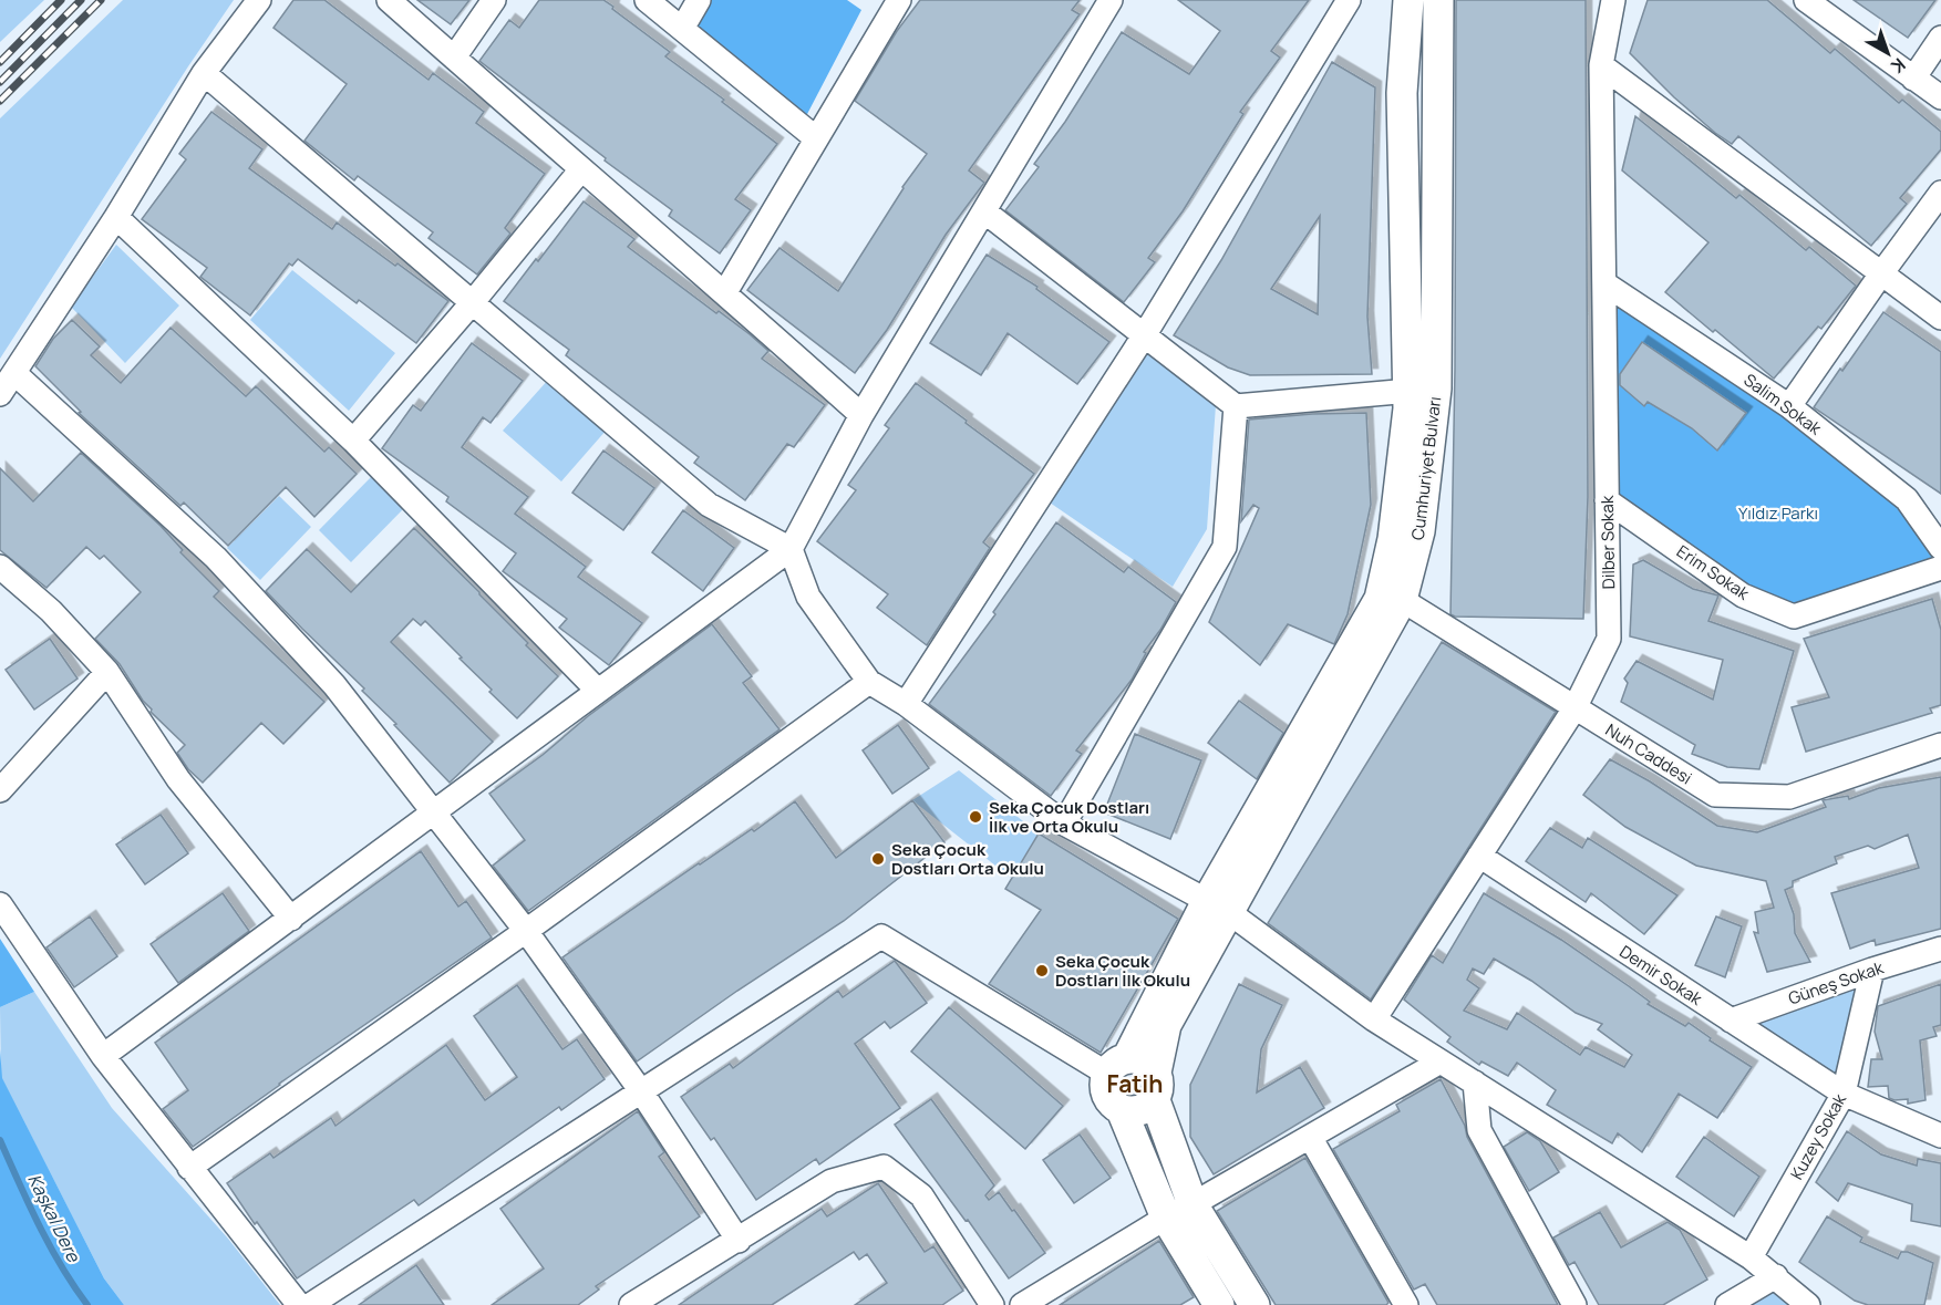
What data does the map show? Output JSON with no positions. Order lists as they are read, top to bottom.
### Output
{
  "streets": {
    "main road": ["Cumhuriyet Bulvarı"],
    "street": [
      "Salim Sokak",
      "Dilber Sokak",
      "Erim Sokak",
      "Nuh Caddesi",
      "Demir Sokak",
      "Güneş Sokak",
      "Kuzey Sokak"
    ]
  },
  "crossings": [
    ["Salim Sokak", "Dilber Sokak"],
    ["Cumhuriyet Bulvarı", "Nuh Caddesi"],
    ["Dilber Sokak", "Erim Sokak"],
    ["Dilber Sokak", "Nuh Caddesi"],
    ["Dilber Sokak", "Demir Sokak"],
    ["Demir Sokak", "Güneş Sokak"],
    ["Demir Sokak", "Kuzey Sokak"],
    ["Güneş Sokak", "Kuzey Sokak"]
  ],
  "districts": ["Fatih"],
  "water": ["Kaşkal Dere"],
  "parks": ["Yıldız Parkı"],
  "places": ["Seka Çocuk Dostları İlk ve Orta Okulu", "Seka Çocuk Dostları Orta Okulu", "Seka Çocuk Dostları İlk Okulu"],
  "north": "bottom right"
}
